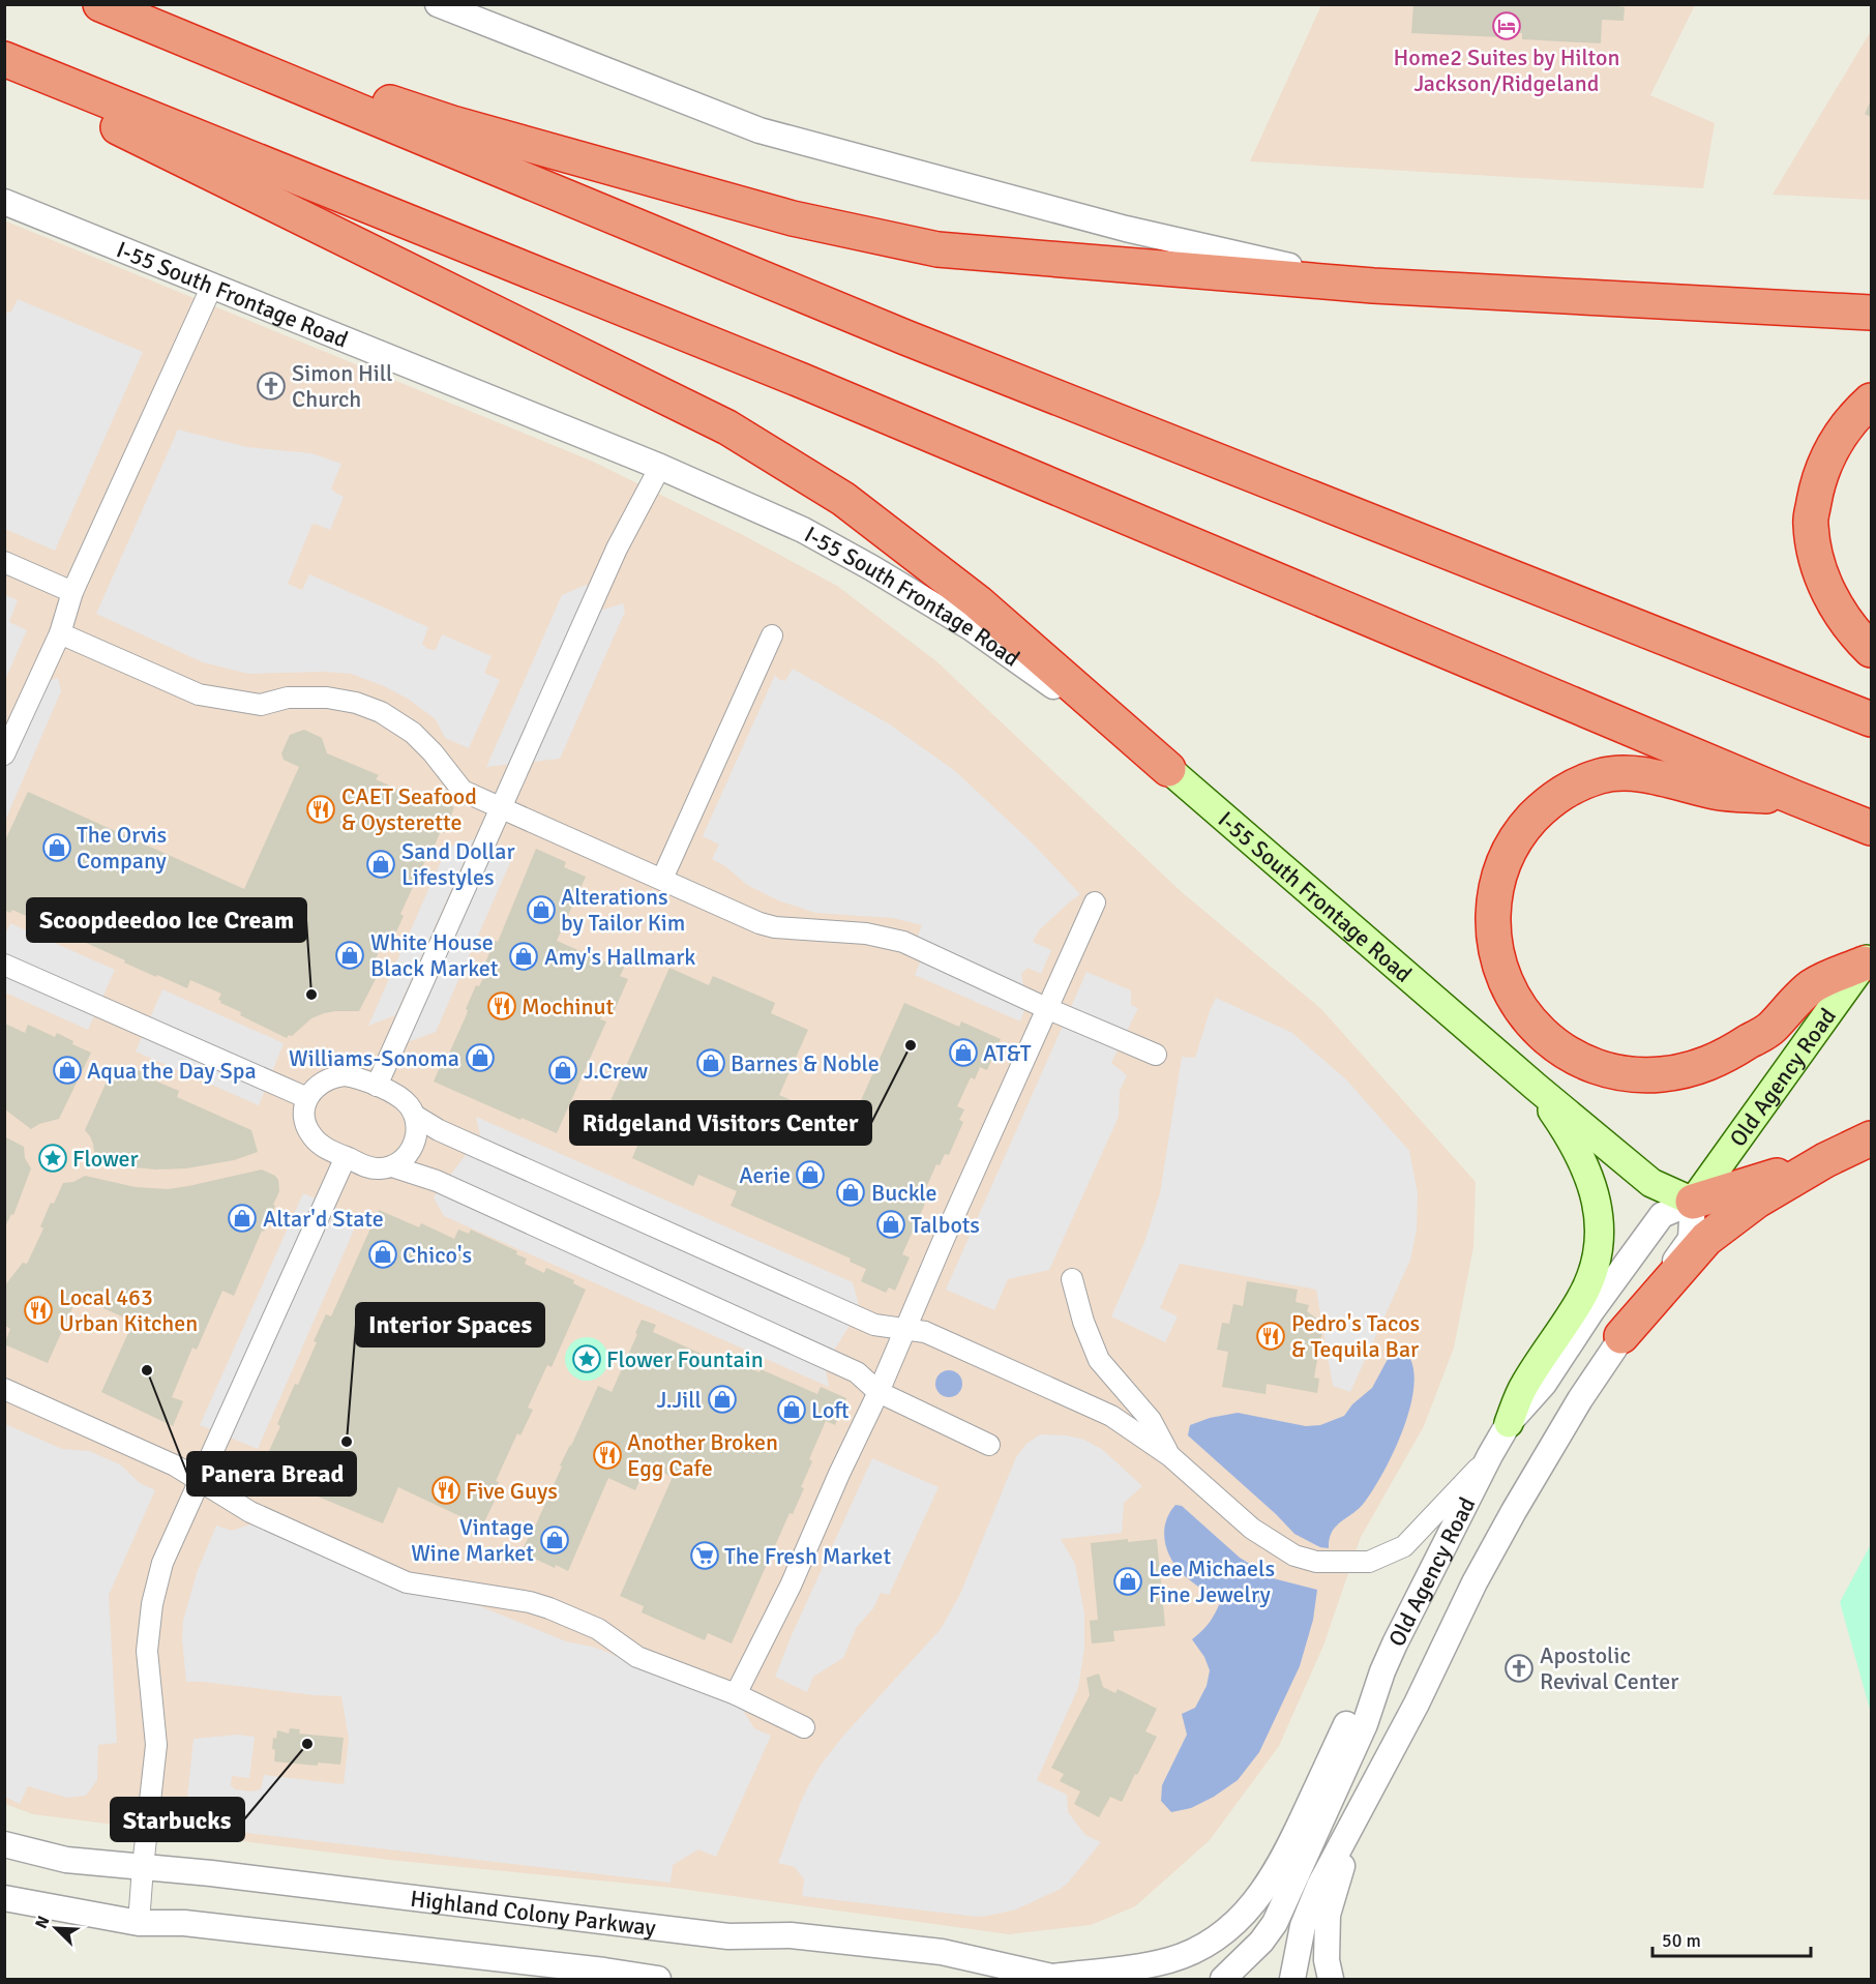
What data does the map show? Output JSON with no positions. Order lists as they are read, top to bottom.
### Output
{
  "streets": {
    "main road": ["I-55 South Frontage Road", "Old Agency Road"],
    "street": ["Highland Colony Parkway"]
  },
  "crossings": [
    ["I-55 South Frontage Road", "Old Agency Road"],
    ["Old Agency Road", "Highland Colony Parkway"]
  ],
  "places": {
    "hotel": ["Home2 Suites by Hilton Jackson/Ridgeland"],
    "church": ["Simon Hill Church", "Apostolic Revival Center"],
    "restaurant": [
      "CAET Seafood & Oysterette",
      "Mochinut",
      "Local 463 Urban Kitchen",
      "Pedro's Tacos & Tequila Bar",
      "Another Broken Egg Cafe",
      "Five Guys"
    ],
    "shop": [
      "The Orvis Company",
      "Sand Dollar Lifestyles",
      "Alterations by Tailor Kim",
      "White House Black Market",
      "Amy's Hallmark",
      "AT&T",
      "Williams-Sonoma",
      "Barnes & Noble",
      "Aqua the Day Spa",
      "J.Crew",
      "Aerie",
      "Buckle",
      "Altar'd State",
      "Talbots",
      "Chico's",
      "J.Jill",
      "Loft",
      "Vintage Wine Market",
      "Lee Michaels Fine Jewelry"
    ],
    "other": [
      "Scoopdeedoo Ice Cream",
      "Ridgeland Visitors Center",
      "Panera Bread",
      "Interior Spaces",
      "Starbucks"
    ],
    "place": ["Flower", "Flower Fountain"],
    "supermarket": ["The Fresh Market"]
  },
  "scale_bar": "50 m",
  "north": "top left"
}
